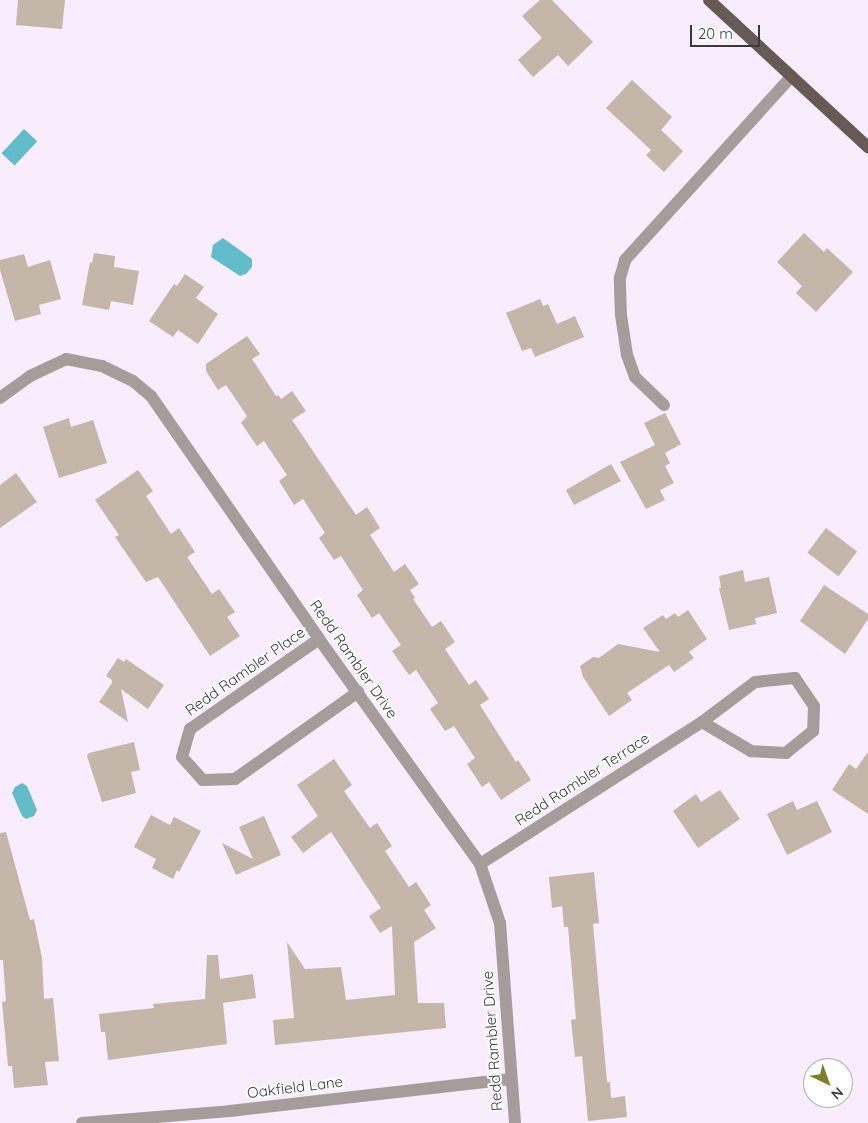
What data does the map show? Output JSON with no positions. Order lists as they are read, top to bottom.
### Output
{
  "streets": {
    "street": [
      "Redd Rambler Drive",
      "Redd Rambler Place",
      "Redd Rambler Terrace",
      "Oakfield Lane"
    ]
  },
  "crossings": [
    ["Redd Rambler Drive", "Redd Rambler Place"],
    ["Redd Rambler Drive", "Redd Rambler Terrace"],
    ["Redd Rambler Drive", "Oakfield Lane"]
  ],
  "scale_bar": "20 m",
  "north": "bottom right"
}
